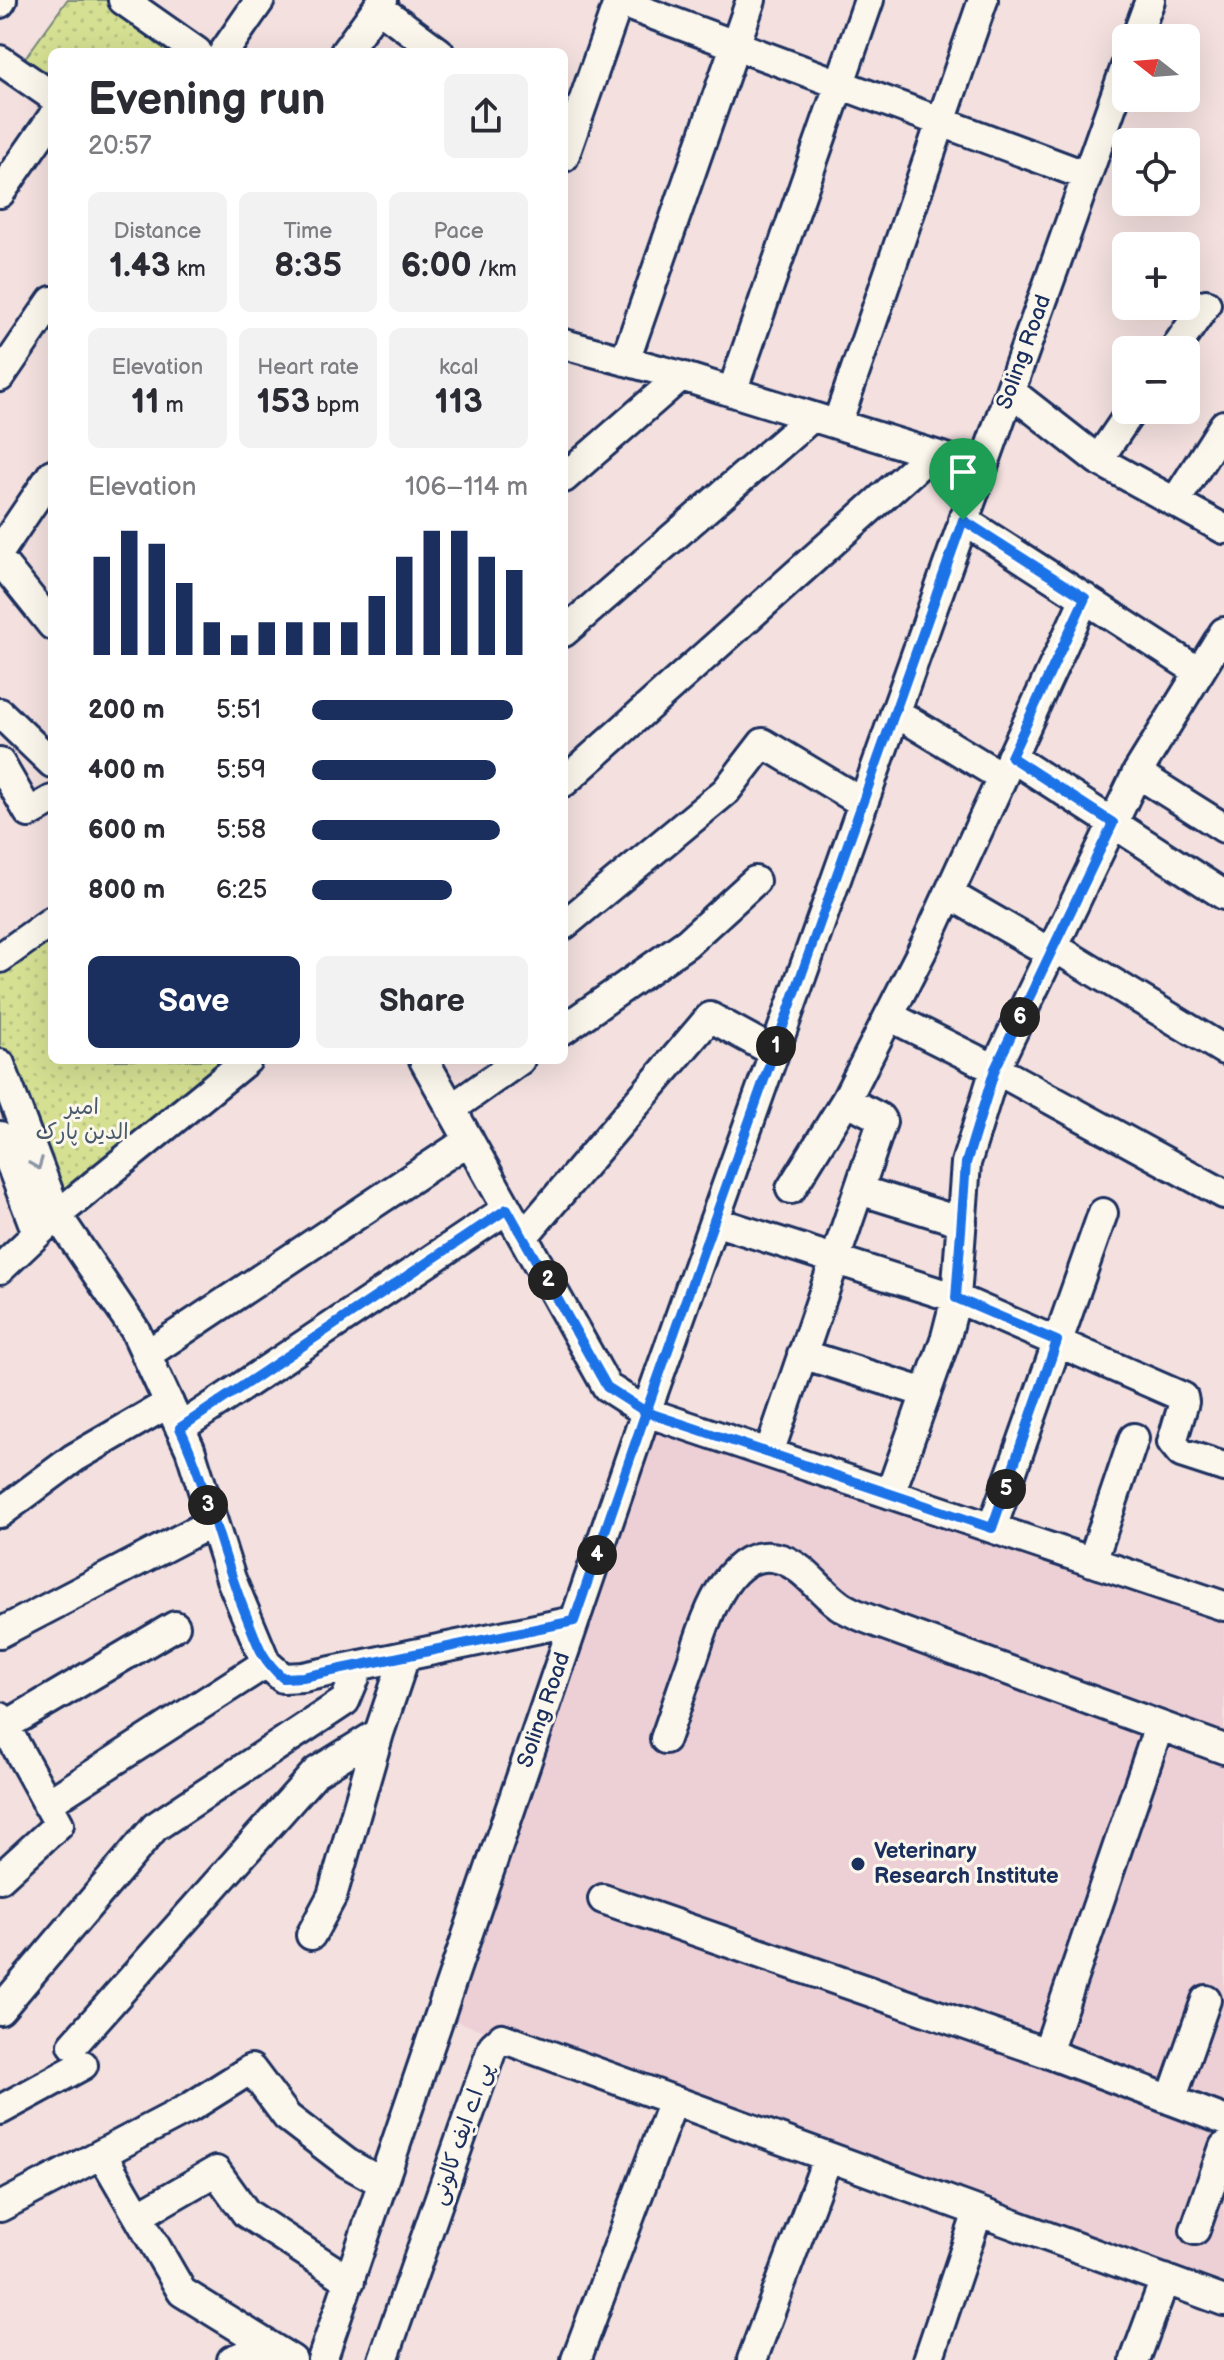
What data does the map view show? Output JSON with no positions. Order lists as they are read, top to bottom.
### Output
{
  "streets": {
    "street": ["Soling Road", "پی اے ایف کالونی"]
  },
  "parks": ["امیر الدین پارک"],
  "places": ["Veterinary Research Institute"],
  "north": "left",
  "page": {
    "map_buttons": ["+", "−"],
    "heading": ["Evening run", "20:57"],
    "stats": [
      ["Distance", "1.43 km"],
      ["Time", "8:35"],
      ["Pace", "6:00 /km"],
      ["Elevation", "11 m"],
      ["Heart rate", "153 bpm"],
      ["kcal", "113"]
    ],
    "chart": ["Elevation", "106–114 m"],
    "list": [
      {
        "name": "200 m",
        "note": "5:51"
      },
      {
        "name": "400 m",
        "note": "5:59"
      },
      {
        "name": "600 m",
        "note": "5:58"
      },
      {
        "name": "800 m",
        "note": "6:25"
      }
    ],
    "buttons": ["Save", "Share"],
    "pins": [
      "6",
      "1",
      "2",
      "5",
      "3",
      "4"
    ]
  }
}
